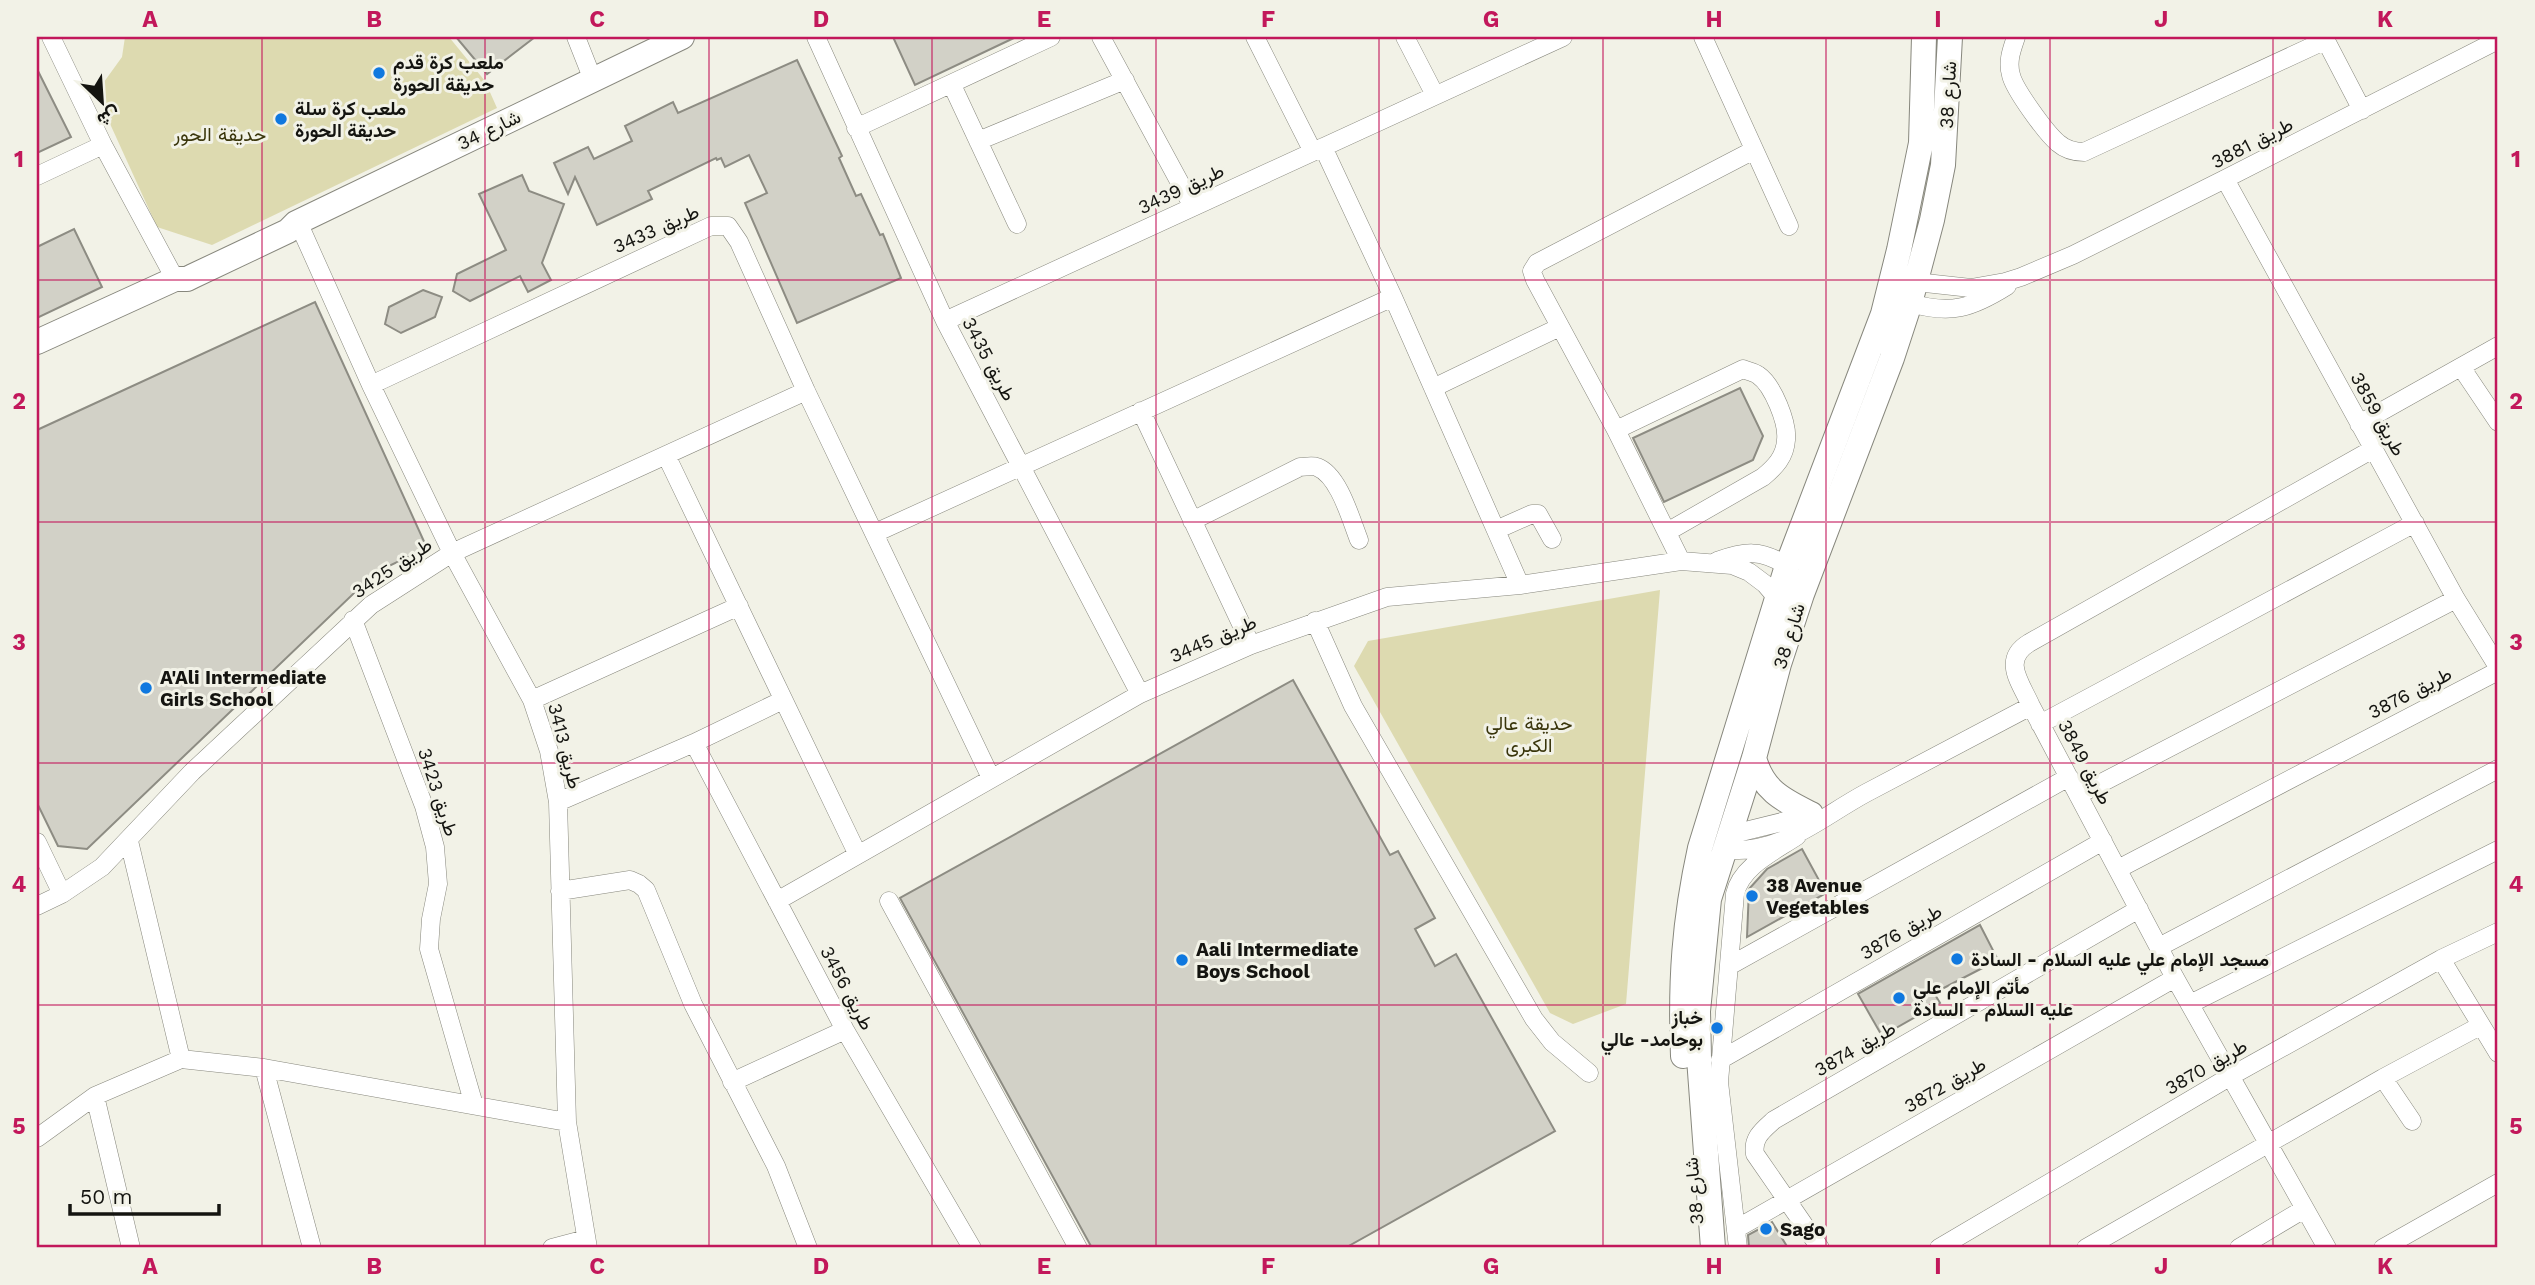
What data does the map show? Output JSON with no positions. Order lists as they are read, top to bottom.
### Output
{
  "streets": {
    "street": [
      "شارع 38",
      "شارع 34",
      "طريق 3881",
      "طريق 3439",
      "طريق 3433",
      "طريق 3435",
      "طريق 3859",
      "طريق 3425",
      "طريق 3445",
      "طريق 3876",
      "طريق 3413",
      "طريق 3849",
      "طريق 3423",
      "طريق 3456",
      "طريق 3874",
      "طريق 3870",
      "طريق 3872"
    ]
  },
  "crossings": [
    ["شارع 38", "طريق 3881"],
    ["شارع 38", "طريق 3872"],
    ["شارع 34", "طريق 3413"],
    ["طريق 3881", "طريق 3859"],
    ["طريق 3439", "طريق 3435"],
    ["طريق 3433", "طريق 3425"],
    ["طريق 3433", "طريق 3445"],
    ["طريق 3433", "طريق 3413"],
    ["طريق 3435", "طريق 3445"],
    ["طريق 3859", "طريق 3876"],
    ["طريق 3859", "طريق 3849"],
    ["طريق 3425", "طريق 3413"],
    ["طريق 3425", "طريق 3423"],
    ["طريق 3445", "طريق 3456"],
    ["طريق 3876", "طريق 3849"],
    ["طريق 3849", "طريق 3874"],
    ["طريق 3849", "طريق 3870"],
    ["طريق 3849", "طريق 3872"],
    ["طريق 3874", "طريق 3872"]
  ],
  "parks": ["حديقة الحور", "حديقة عالي الكبرى"],
  "places": [
    "ملعب كرة قدم حديقة الحورة",
    "ملعب كرة سلة حديقة الحورة",
    "A'Ali Intermediate Girls School",
    "38 Avenue Vegetables",
    "مسجد الإمام علي عليه السلام - السادة",
    "Aali Intermediate Boys School",
    "مأتم الإمام علي عليه السلام - السادة",
    "خباز بوحامد- عالي",
    "Sago"
  ],
  "scale_bar": "50 m",
  "north": "bottom right",
  "grid": {
    "columns": [
      "A",
      "B",
      "C",
      "D",
      "E",
      "F",
      "G",
      "H",
      "I",
      "J",
      "K"
    ],
    "rows": [
      "1",
      "2",
      "3",
      "4",
      "5"
    ]
  }
}
